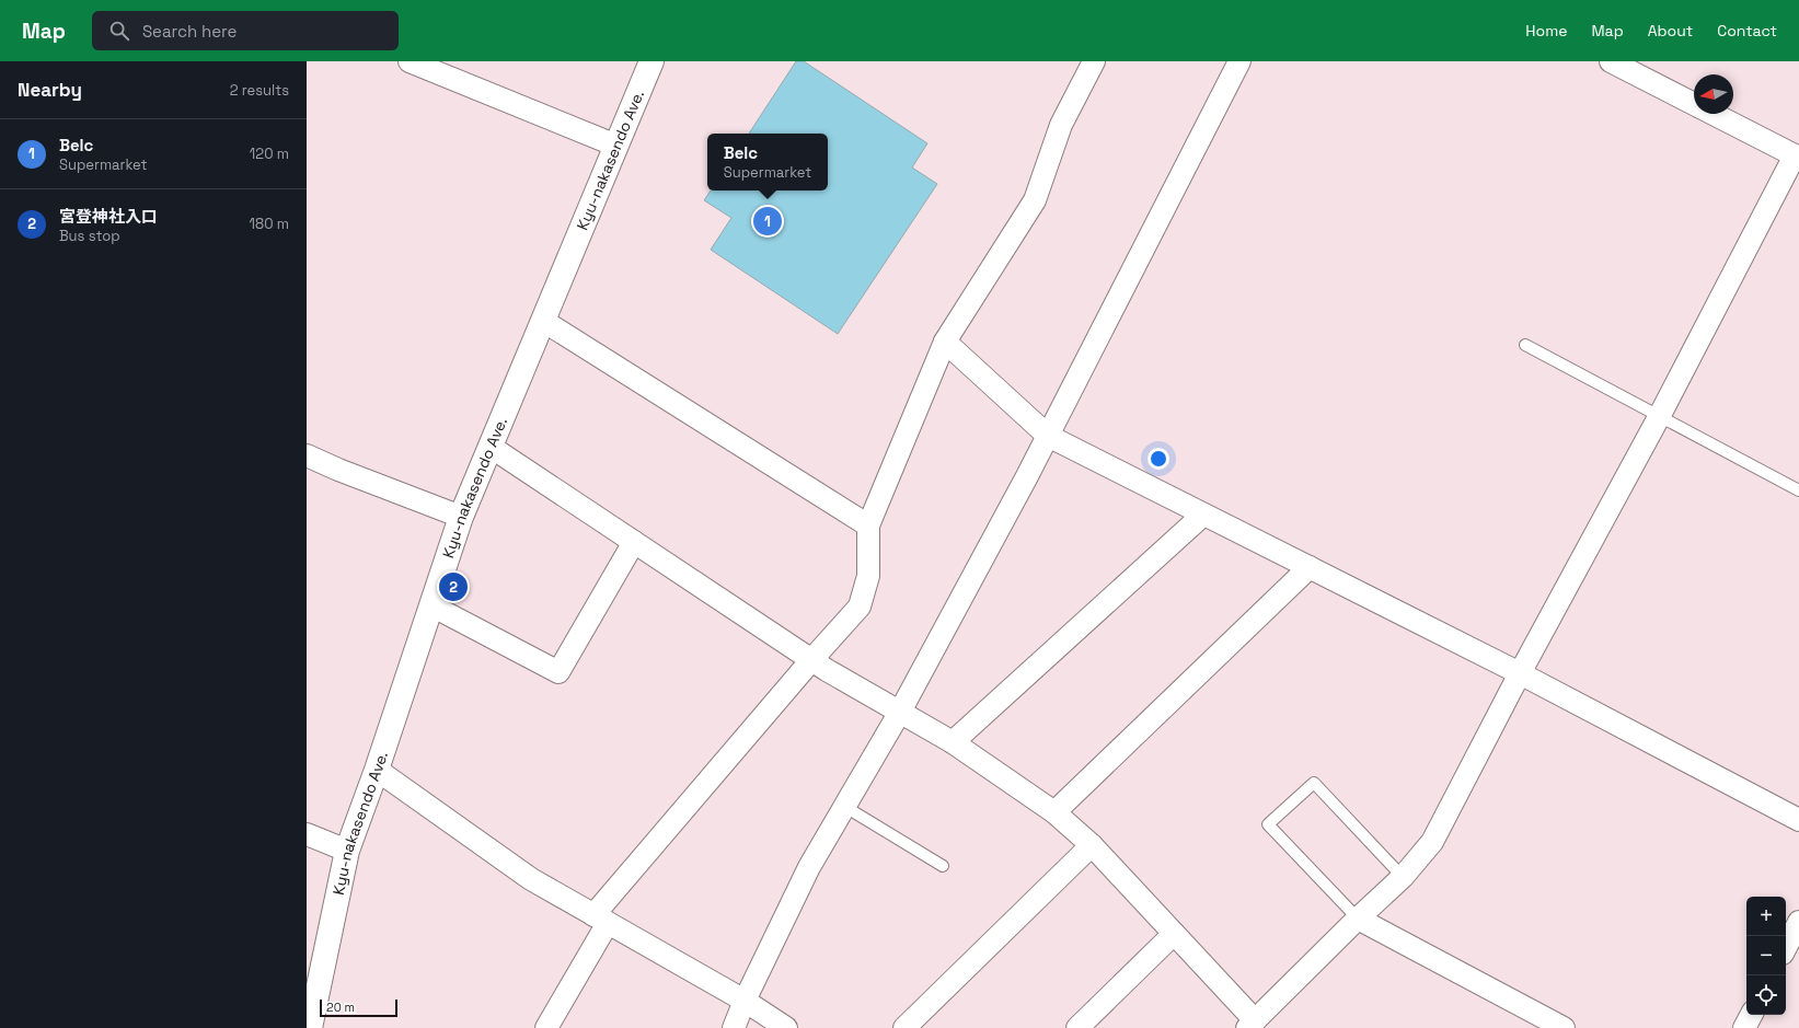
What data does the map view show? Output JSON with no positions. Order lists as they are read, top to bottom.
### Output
{
  "streets": {
    "main road": ["Kyu-nakasendo Ave."]
  },
  "scale_bar": "20 m",
  "north": "left",
  "page": {
    "header": "Map",
    "search": "Search here",
    "nav": [
      "Home",
      "Map",
      "About",
      "Contact"
    ],
    "heading": ["Nearby", "2 results"],
    "list": [
      {
        "mark": "1",
        "name": "Belc",
        "note": "Supermarket",
        "value": "120 m"
      },
      {
        "mark": "2",
        "name": "宮登神社入口",
        "note": "Bus stop",
        "value": "180 m"
      }
    ],
    "popup": ["Belc", "Supermarket"],
    "pins": ["1", "2"],
    "map_buttons": ["+", "−"],
    "scale": "20 m"
  }
}
